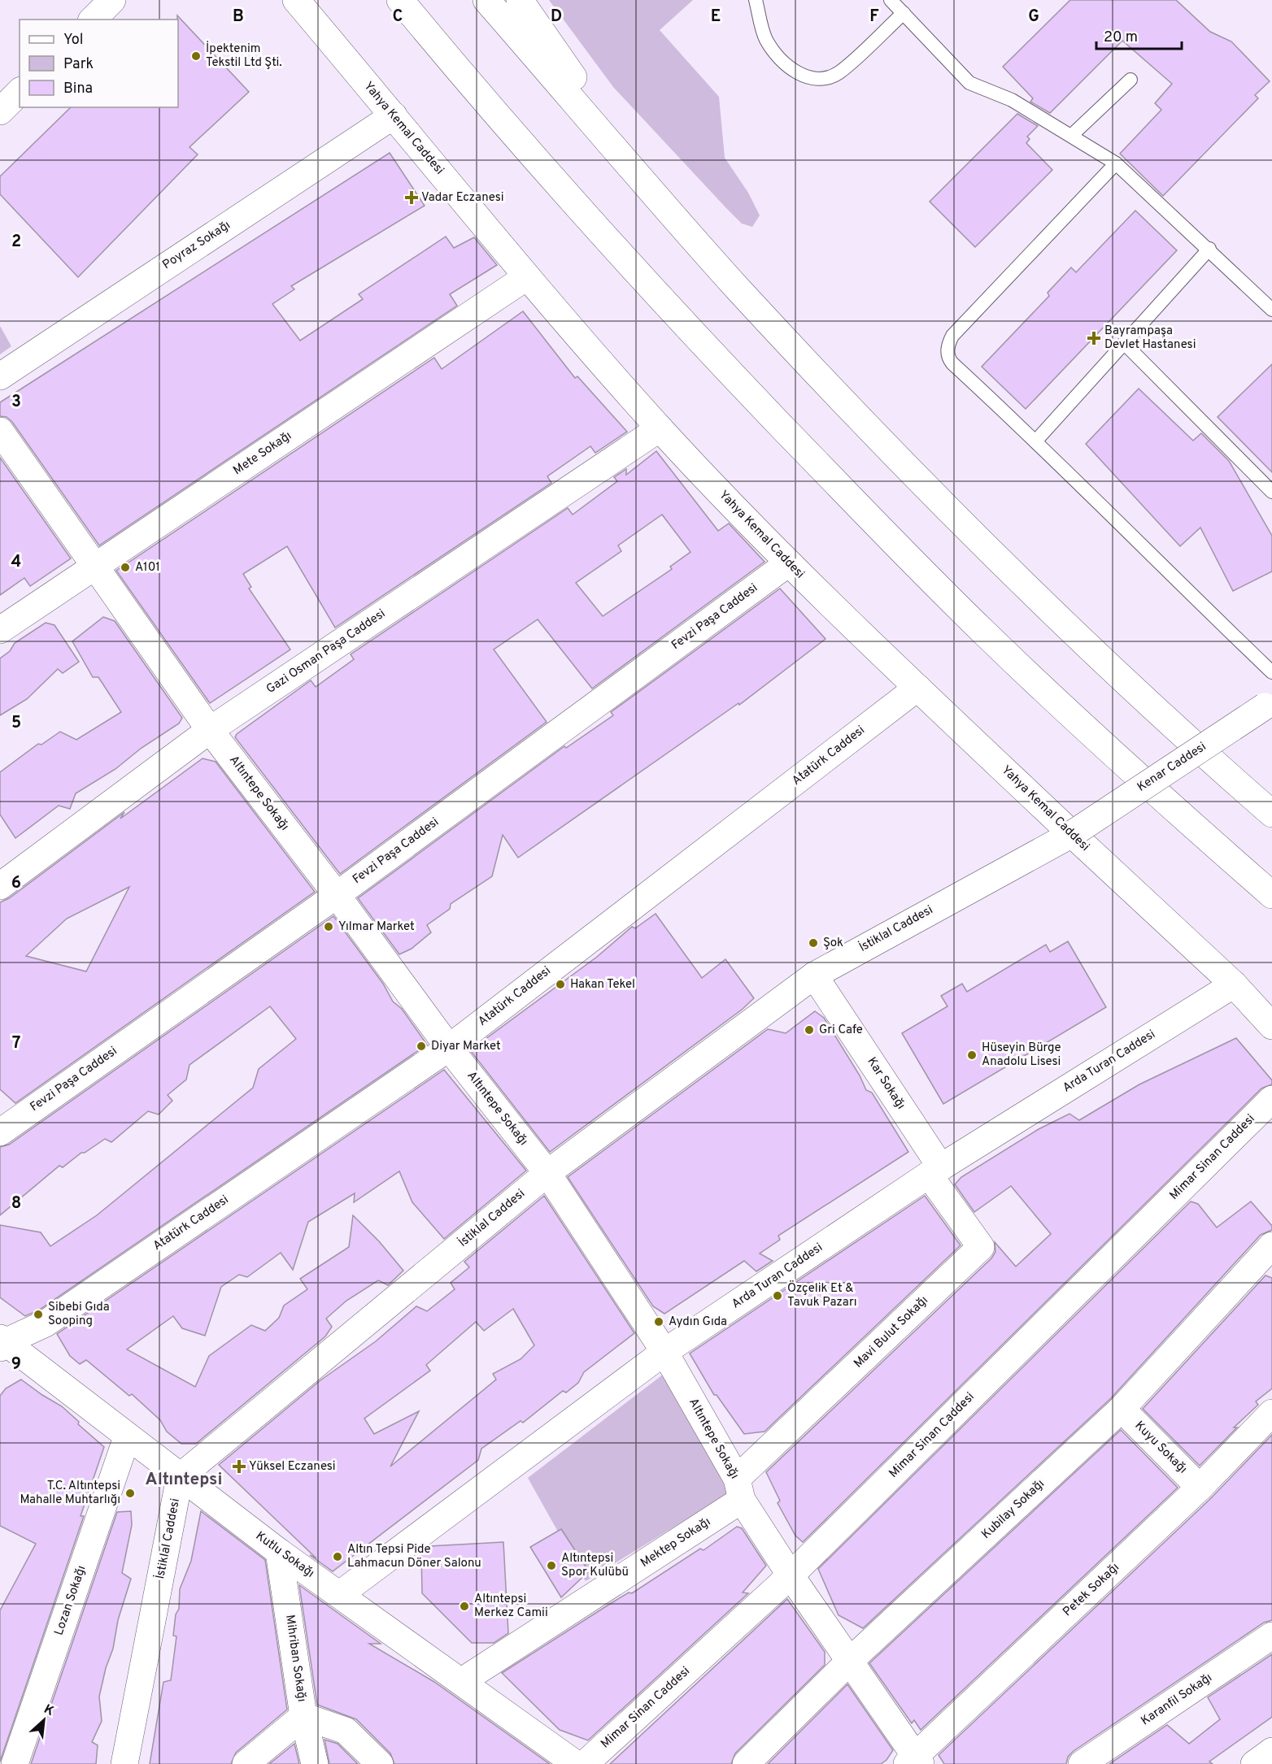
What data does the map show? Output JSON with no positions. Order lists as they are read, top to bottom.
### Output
{
  "streets": {
    "main road": [
      "Yahya Kemal Caddesi",
      "Poyraz Sokağı",
      "Mete Sokağı",
      "Fevzi Paşa Caddesi",
      "Gazi Osman Paşa Caddesi",
      "Atatürk Caddesi",
      "Kenar Caddesi",
      "Altıntepe Sokağı",
      "İstiklal Caddesi",
      "Arda Turan Caddesi",
      "Kar Sokağı",
      "Mimar Sinan Caddesi",
      "Mavi Bulut Sokağı",
      "Kuyu Sokağı",
      "Kubilay Sokağı",
      "Mektep Sokağı",
      "Kutlu Sokağı",
      "Petek Sokağı",
      "Lozan Sokağı",
      "Mihriban Sokağı",
      "Karanfil Sokağı"
    ]
  },
  "crossings": [
    ["Yahya Kemal Caddesi", "Poyraz Sokağı"],
    ["Yahya Kemal Caddesi", "Mete Sokağı"],
    ["Yahya Kemal Caddesi", "Fevzi Paşa Caddesi"],
    ["Yahya Kemal Caddesi", "Gazi Osman Paşa Caddesi"],
    ["Yahya Kemal Caddesi", "Atatürk Caddesi"],
    ["Yahya Kemal Caddesi", "Kenar Caddesi"],
    ["Yahya Kemal Caddesi", "İstiklal Caddesi"],
    ["Yahya Kemal Caddesi", "Arda Turan Caddesi"],
    ["Mete Sokağı", "Altıntepe Sokağı"],
    ["Fevzi Paşa Caddesi", "Altıntepe Sokağı"],
    ["Gazi Osman Paşa Caddesi", "Altıntepe Sokağı"],
    ["Atatürk Caddesi", "Altıntepe Sokağı"],
    ["Atatürk Caddesi", "Kutlu Sokağı"],
    ["Kenar Caddesi", "İstiklal Caddesi"],
    ["Altıntepe Sokağı", "İstiklal Caddesi"],
    ["Altıntepe Sokağı", "Arda Turan Caddesi"],
    ["Altıntepe Sokağı", "Mimar Sinan Caddesi"],
    ["Altıntepe Sokağı", "Mavi Bulut Sokağı"],
    ["Altıntepe Sokağı", "Kubilay Sokağı"],
    ["Altıntepe Sokağı", "Mektep Sokağı"],
    ["Altıntepe Sokağı", "Petek Sokağı"],
    ["İstiklal Caddesi", "Kar Sokağı"],
    ["İstiklal Caddesi", "Kutlu Sokağı"],
    ["Arda Turan Caddesi", "Kar Sokağı"],
    ["Arda Turan Caddesi", "Mavi Bulut Sokağı"],
    ["Arda Turan Caddesi", "Kutlu Sokağı"],
    ["Kar Sokağı", "Mavi Bulut Sokağı"],
    ["Mavi Bulut Sokağı", "Mektep Sokağı"],
    ["Kuyu Sokağı", "Kubilay Sokağı"],
    ["Kuyu Sokağı", "Petek Sokağı"],
    ["Mektep Sokağı", "Kutlu Sokağı"],
    ["Kutlu Sokağı", "Lozan Sokağı"],
    ["Kutlu Sokağı", "Mihriban Sokağı"]
  ],
  "districts": ["Altıntepsi"],
  "places": {
    "other": [
      "İpektenim Tekstil Ltd Şti.",
      "A101",
      "Yılmar Market",
      "Şok",
      "Hakan Tekel",
      "Gri Cafe",
      "Diyar Market",
      "Hüseyin Bürge Anadolu Lisesi",
      "Özçelik Et & Tavuk Pazarı",
      "Sibebi Gıda Sooping",
      "Aydın Gıda",
      "T.C. Altıntepsi Mahalle Muhtarlığı",
      "Altın Tepsi Pide Lahmacun Döner Salonu",
      "Altıntepsi Spor Kulübü",
      "Altıntepsi Merkez Camii"
    ],
    "health": ["Vadar Eczanesi", "Bayrampaşa Devlet Hastanesi", "Yüksel Eczanesi"]
  },
  "legend": ["Yol", "Park", "Bina"],
  "scale_bar": "20 m",
  "north": "top right",
  "grid": {
    "columns": [
      "B",
      "C",
      "D",
      "E",
      "F",
      "G"
    ],
    "rows": [
      "2",
      "3",
      "4",
      "5",
      "6",
      "7",
      "8",
      "9"
    ]
  }
}
